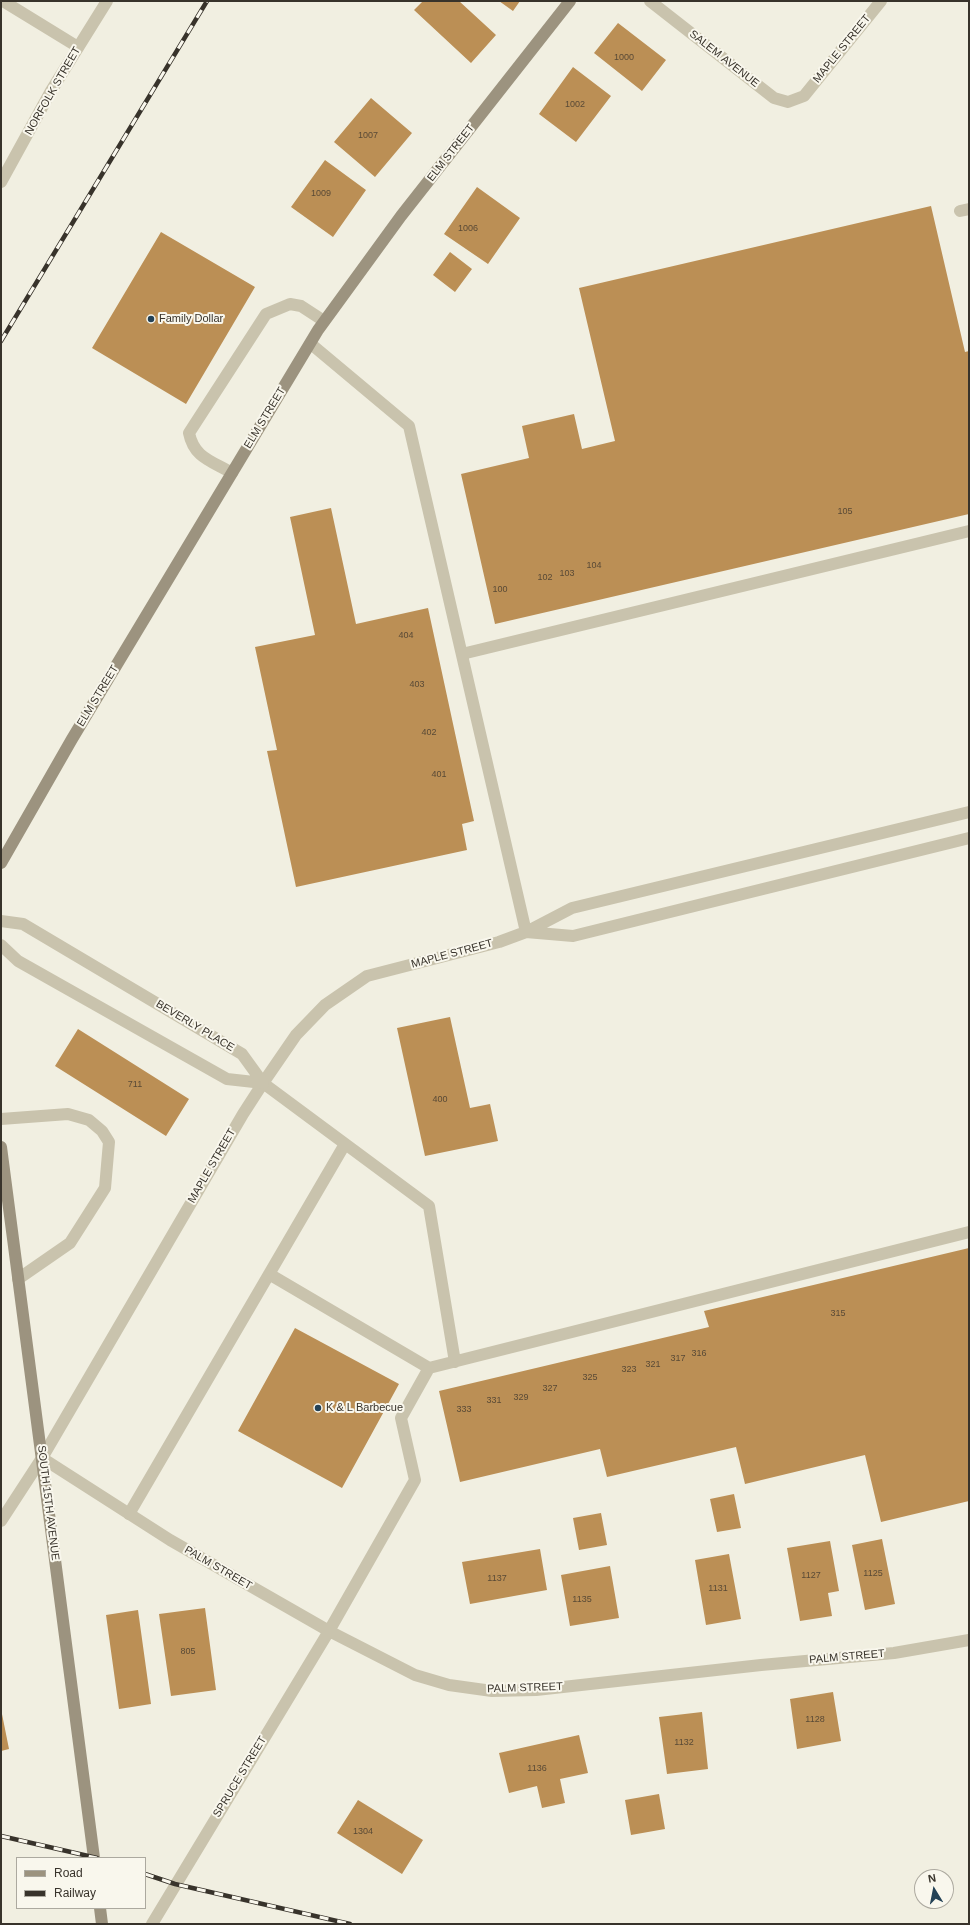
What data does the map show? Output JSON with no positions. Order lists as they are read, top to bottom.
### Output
{
  "streets": {
    "street": [
      "MAPLE STREET",
      "SALEM AVENUE",
      "NORFOLK STREET",
      "ELM STREET",
      "BEVERLY PLACE",
      "SOUTH 15TH AVENUE",
      "PALM STREET",
      "SPRUCE STREET"
    ]
  },
  "crossings": [
    ["MAPLE STREET", "SALEM AVENUE"],
    ["MAPLE STREET", "BEVERLY PLACE"],
    ["MAPLE STREET", "SOUTH 15TH AVENUE"],
    ["MAPLE STREET", "PALM STREET"],
    ["SOUTH 15TH AVENUE", "PALM STREET"],
    ["PALM STREET", "SPRUCE STREET"]
  ],
  "places": ["Family Dollar", "K & L Barbecue"],
  "house_numbers": [
    "1000",
    "1002",
    "1007",
    "1009",
    "1006",
    "105",
    "104",
    "103",
    "102",
    "100",
    "404",
    "403",
    "402",
    "401",
    "711",
    "400",
    "315",
    "316",
    "317",
    "321",
    "323",
    "325",
    "327",
    "329",
    "331",
    "333",
    "1125",
    "1127",
    "1137",
    "1131",
    "1135",
    "805",
    "1128",
    "1132",
    "1136",
    "1304"
  ],
  "legend": ["Road", "Railway"],
  "north": "top"
}
